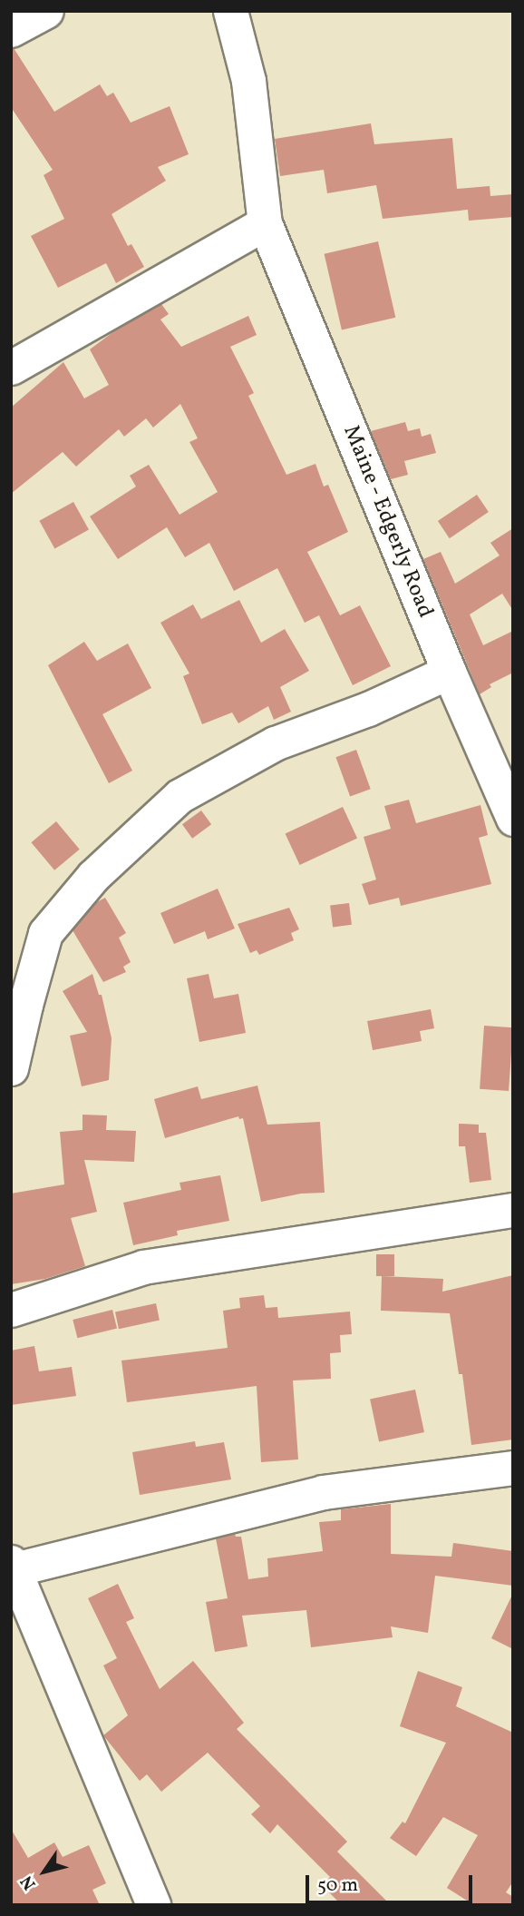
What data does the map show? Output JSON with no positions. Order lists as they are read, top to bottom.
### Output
{
  "streets": {
    "street": ["Maine - Edgerly Road"]
  },
  "scale_bar": "50 m",
  "north": "bottom left"
}
